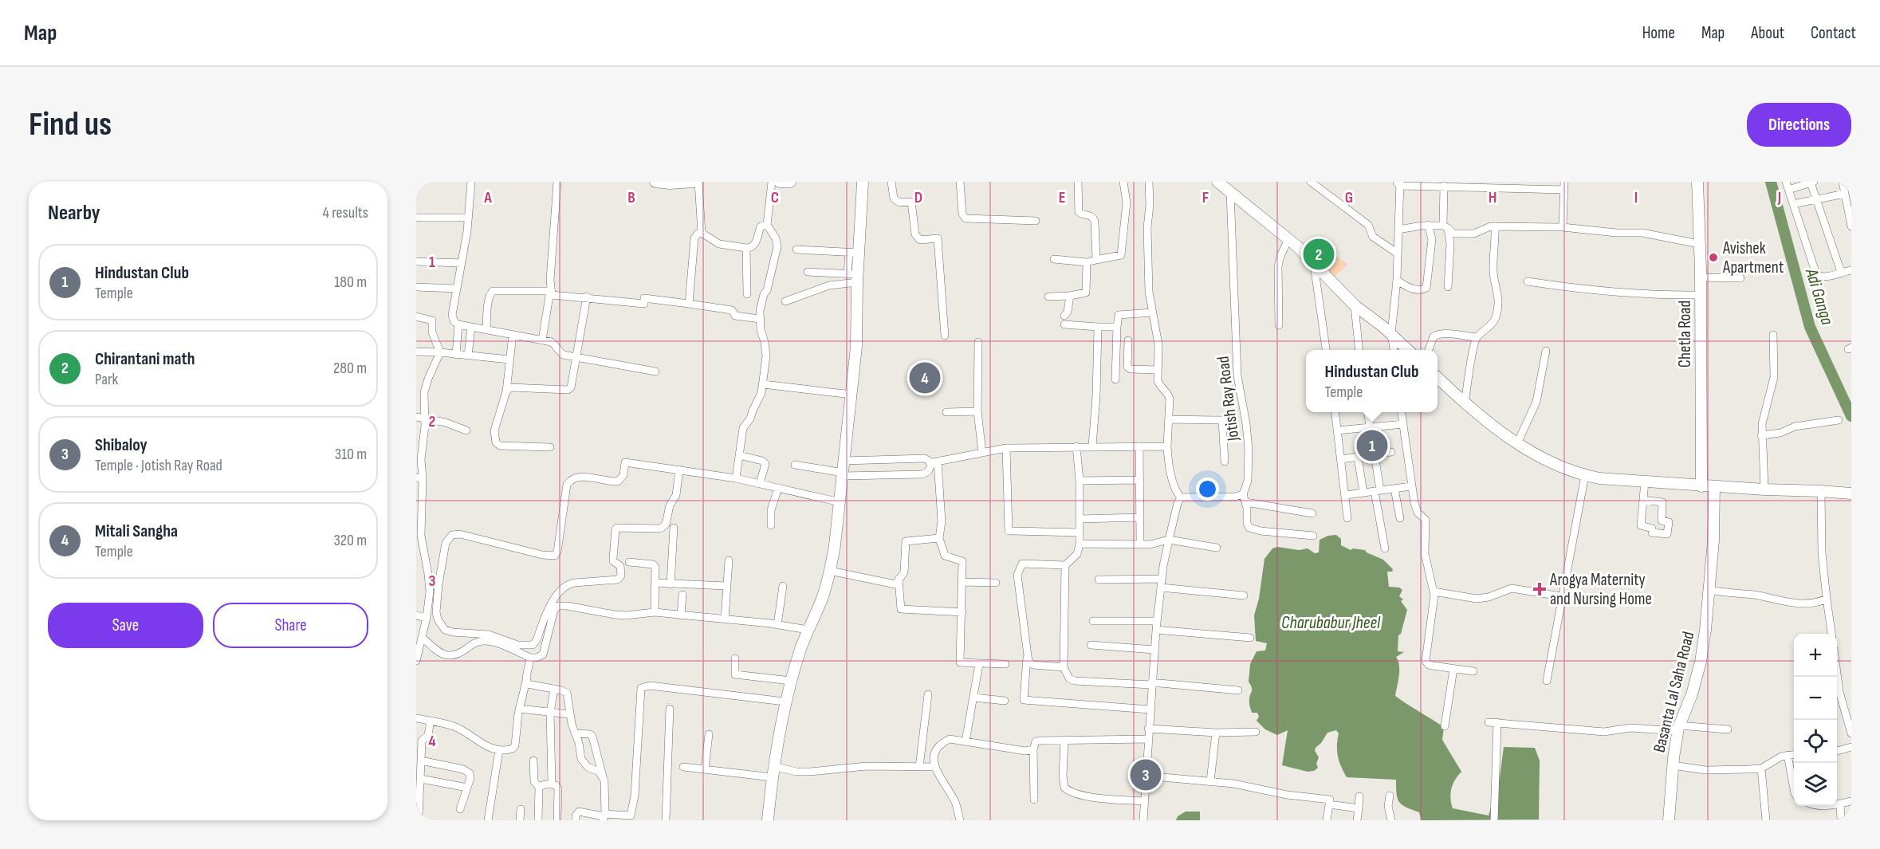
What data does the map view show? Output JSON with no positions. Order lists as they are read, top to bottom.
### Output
{
  "streets": {
    "main road": ["Chetla Road", "Basanta Lal Saha Road"],
    "street": ["Jotish Ray Road"]
  },
  "water": ["Adi Ganga", "Charubabur Jheel"],
  "places": {
    "other": ["Avishek Apartment"],
    "health": ["Arogya Maternity and Nursing Home"]
  },
  "page": {
    "header": "Map",
    "nav": [
      "Home",
      "Map",
      "About",
      "Contact"
    ],
    "buttons": [
      "Directions",
      ["Save", "Share"]
    ],
    "title": "Find us",
    "heading": ["Nearby", "4 results"],
    "pins": [
      "2",
      "4",
      "1",
      "3"
    ],
    "list": [
      {
        "mark": "1",
        "name": "Hindustan Club",
        "note": "Temple",
        "value": "180 m"
      },
      {
        "mark": "2",
        "name": "Chirantani math",
        "note": "Park",
        "value": "280 m"
      },
      {
        "mark": "3",
        "name": "Shibaloy",
        "note": "Temple · Jotish Ray Road",
        "value": "310 m"
      },
      {
        "mark": "4",
        "name": "Mitali Sangha",
        "note": "Temple",
        "value": "320 m"
      }
    ],
    "popup": ["Hindustan Club", "Temple"],
    "map_buttons": ["+", "−"]
  },
  "grid": {
    "columns": [
      "A",
      "B",
      "C",
      "D",
      "E",
      "F",
      "G",
      "H",
      "I",
      "J"
    ],
    "rows": [
      "1",
      "2",
      "3",
      "4"
    ]
  }
}
